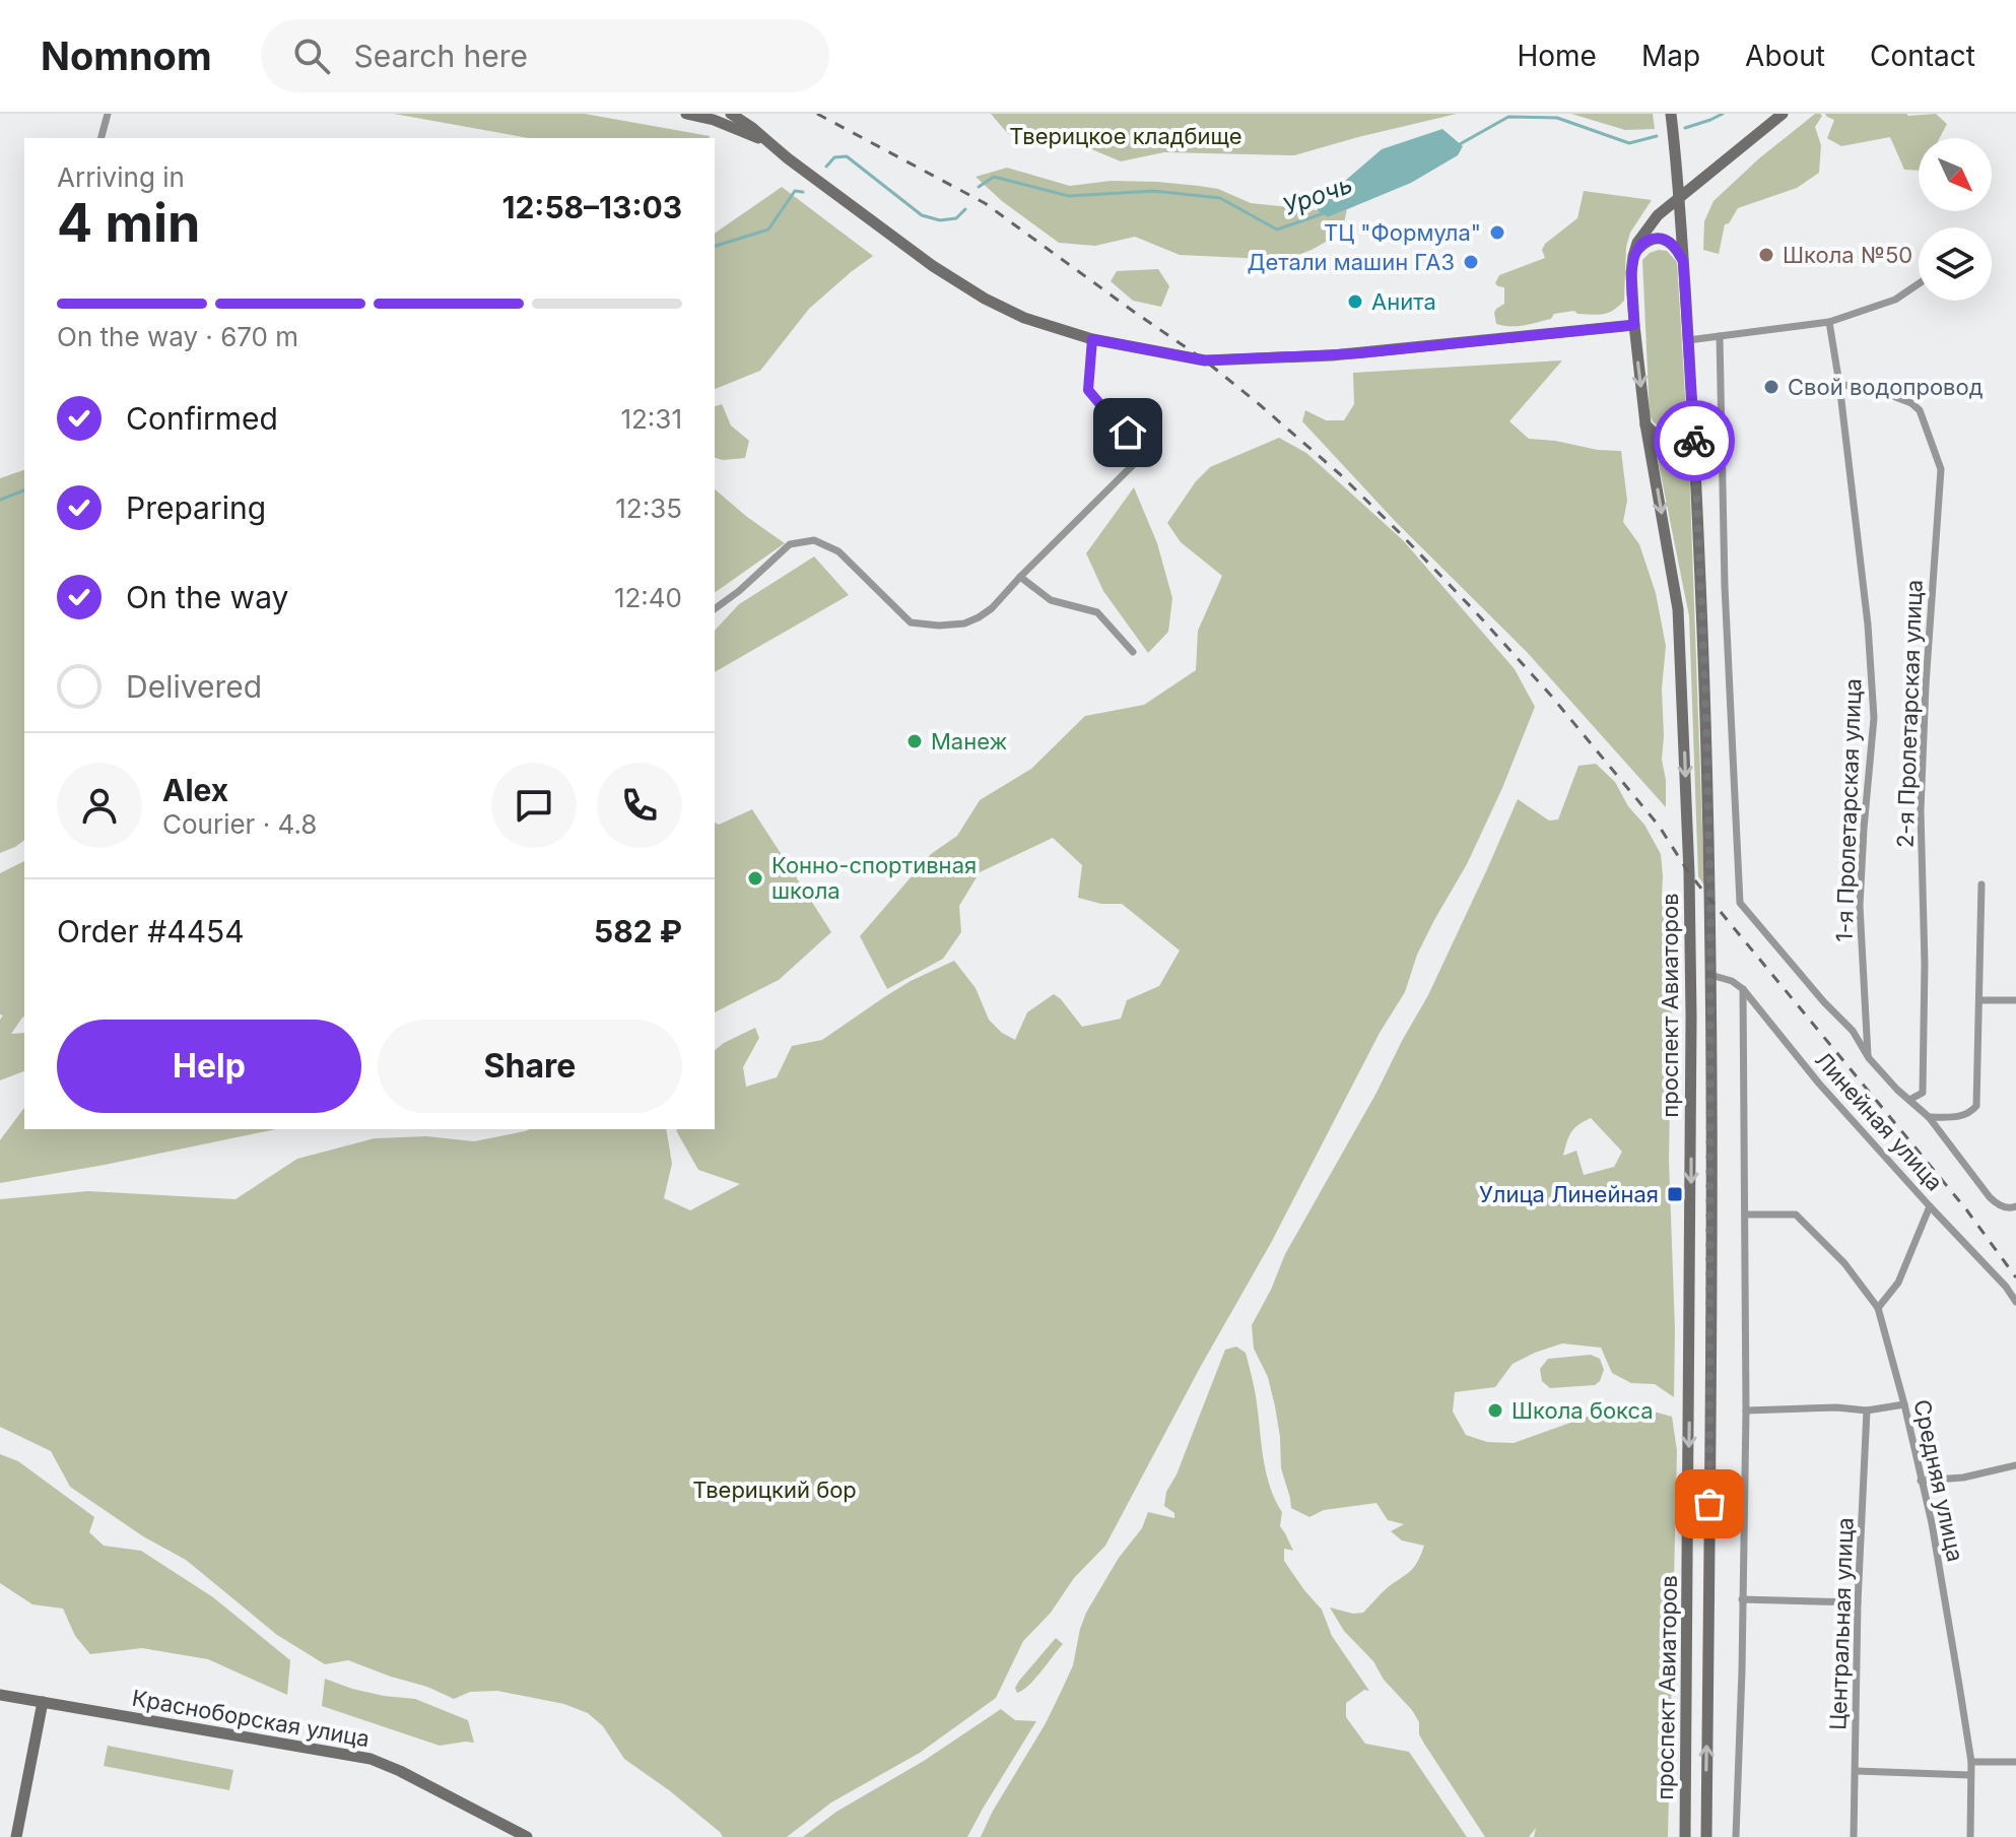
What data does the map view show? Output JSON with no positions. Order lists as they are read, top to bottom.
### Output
{
  "streets": {
    "main road": ["проспект Авиаторов", "Красноборская улица"],
    "street": [
      "2-я Пролетарская улица",
      "1-я Пролетарская улица",
      "Линейная улица",
      "Средняя улица",
      "Центральная улица"
    ]
  },
  "crossings": [
    ["2-я Пролетарская улица", "1-я Пролетарская улица"],
    ["проспект Авиаторов", "Линейная улица"]
  ],
  "water": ["Урочь"],
  "parks": ["Тверицкое кладбище", "Тверицкий бор"],
  "places": {
    "other": [
      "ТЦ \"Формула\"",
      "Школа №50",
      "Детали машин ГАЗ",
      "Анита",
      "Свой водопровод",
      "Манеж",
      "Конно-спортивная школа",
      "Школа бокса"
    ],
    "transit": ["Улица Линейная"]
  },
  "north": "bottom right",
  "page": {
    "header": "Nomnom",
    "search": "Search here",
    "nav": [
      "Home",
      "Map",
      "About",
      "Contact"
    ],
    "heading": ["4 min", "Arriving in", "12:58–13:03"],
    "panel": [
      "Alex",
      "Courier · 4.8",
      "Order #4454",
      "582 ₽"
    ],
    "bar": "On the way · 670 m",
    "list": [
      ["Confirmed", "12:31"],
      ["Preparing", "12:35"],
      ["On the way", "12:40"],
      "Delivered"
    ],
    "buttons": ["Help", "Share"]
  }
}
